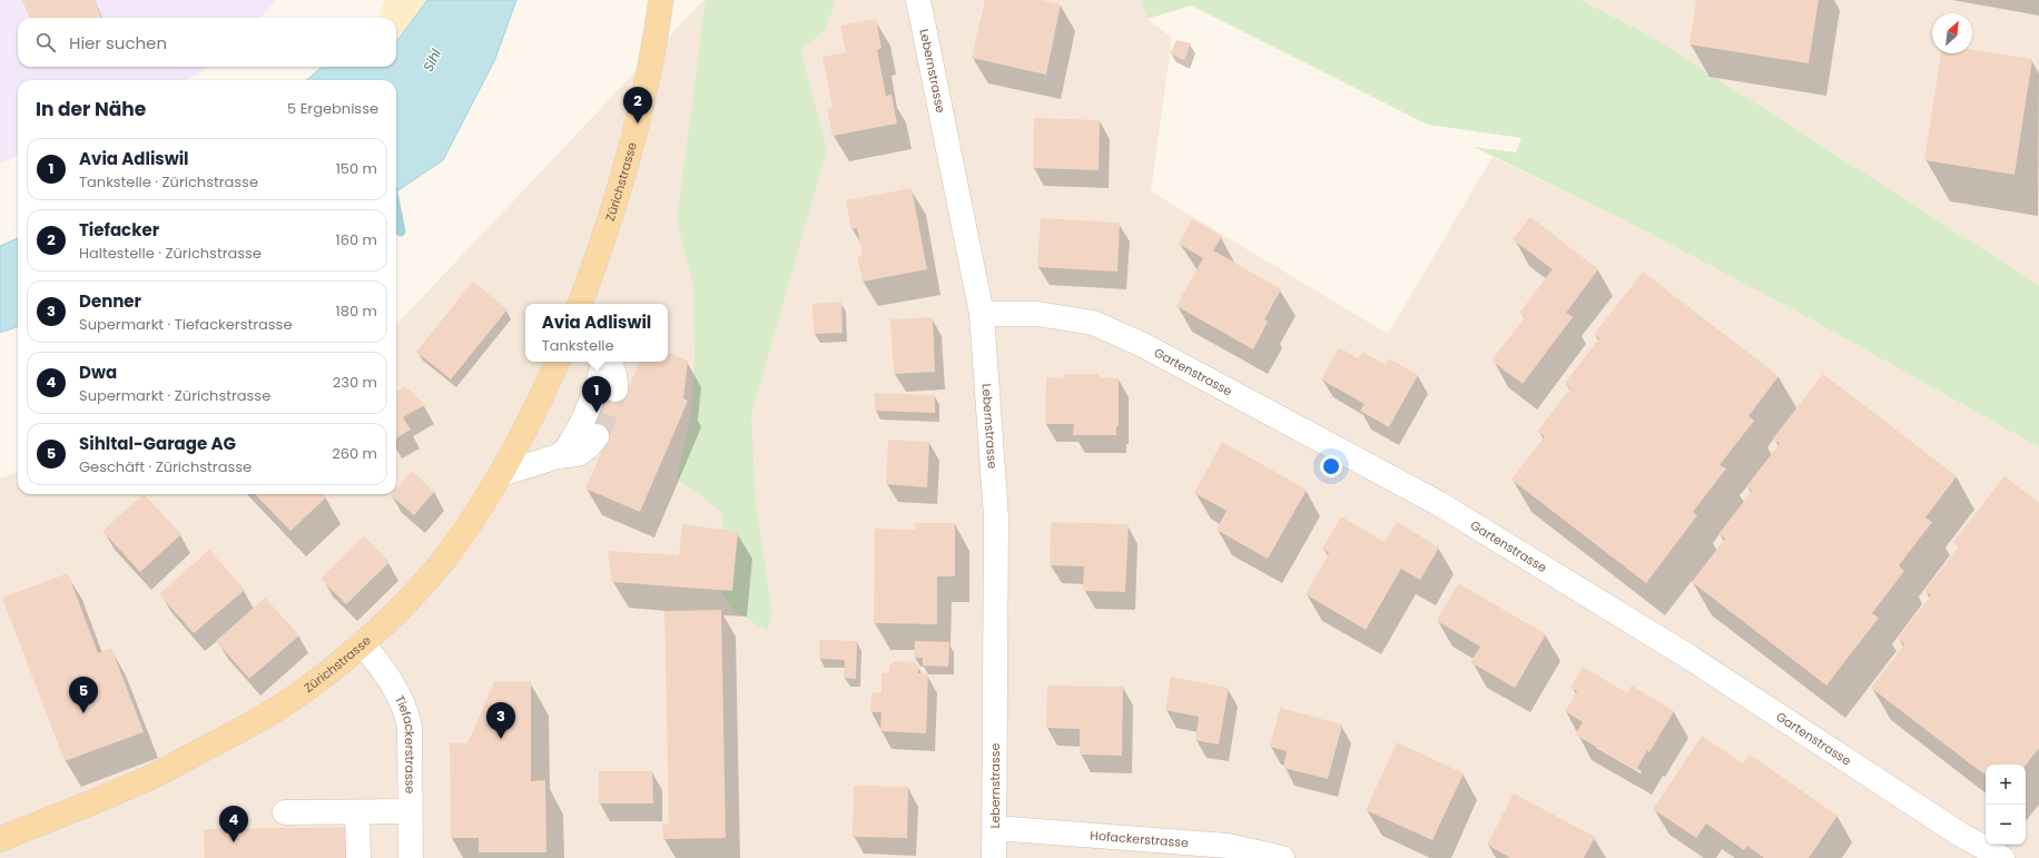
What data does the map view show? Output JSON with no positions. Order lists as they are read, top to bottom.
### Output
{
  "streets": {
    "main road": ["Zürichstrasse"],
    "street": [
      "Lebernstrasse",
      "Gartenstrasse",
      "Tiefackerstrasse",
      "Hofackerstrasse"
    ]
  },
  "crossings": [
    ["Lebernstrasse", "Gartenstrasse"],
    ["Lebernstrasse", "Hofackerstrasse"],
    ["Zürichstrasse", "Tiefackerstrasse"]
  ],
  "water": ["Sihl"],
  "north": "top right",
  "page": {
    "search": "Hier suchen",
    "heading": ["In der Nähe", "5 Ergebnisse"],
    "pins": [
      "2",
      "1",
      "5",
      "3",
      "4"
    ],
    "list": [
      {
        "mark": "1",
        "name": "Avia Adliswil",
        "note": "Tankstelle · Zürichstrasse",
        "value": "150 m"
      },
      {
        "mark": "2",
        "name": "Tiefacker",
        "note": "Haltestelle · Zürichstrasse",
        "value": "160 m"
      },
      {
        "mark": "3",
        "name": "Denner",
        "note": "Supermarkt · Tiefackerstrasse",
        "value": "180 m"
      },
      {
        "mark": "4",
        "name": "Dwa",
        "note": "Supermarkt · Zürichstrasse",
        "value": "230 m"
      },
      {
        "mark": "5",
        "name": "Sihltal-Garage AG",
        "note": "Geschäft · Zürichstrasse",
        "value": "260 m"
      }
    ],
    "popup": ["Avia Adliswil", "Tankstelle"],
    "map_buttons": ["+", "−"]
  }
}
